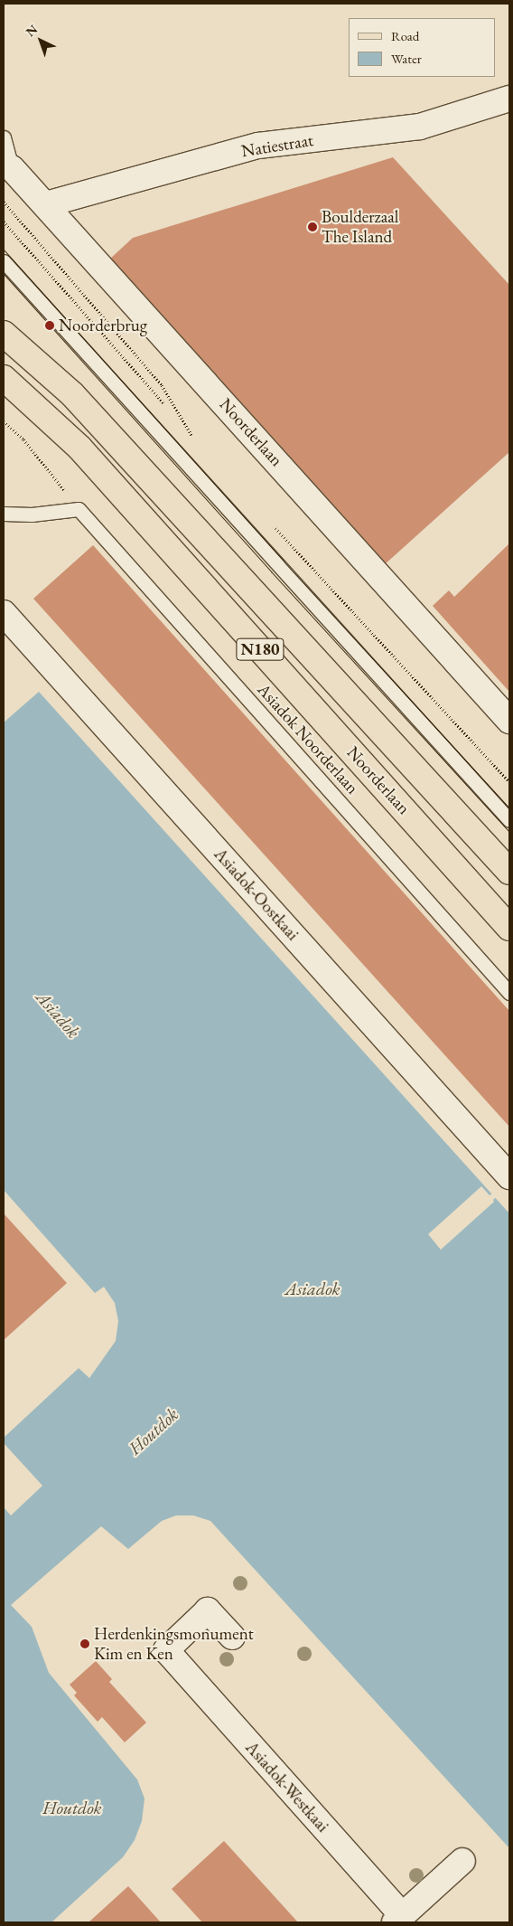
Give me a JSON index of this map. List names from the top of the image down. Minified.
{"streets":{"main road":["Noorderlaan","N180"],"street":["Natiestraat","Asiadok-Oostkaai","Asiadok-Westkaai"],"lane":["Asiadok Noorderlaan"]},"crossings":[["Natiestraat","Noorderlaan"]],"water":["Asiadok","Houtdok"],"places":["Boulderzaal The Island","Noorderbrug","Herdenkingsmonument Kim en Ken"],"legend":["Road","Water"],"north":"top left"}
